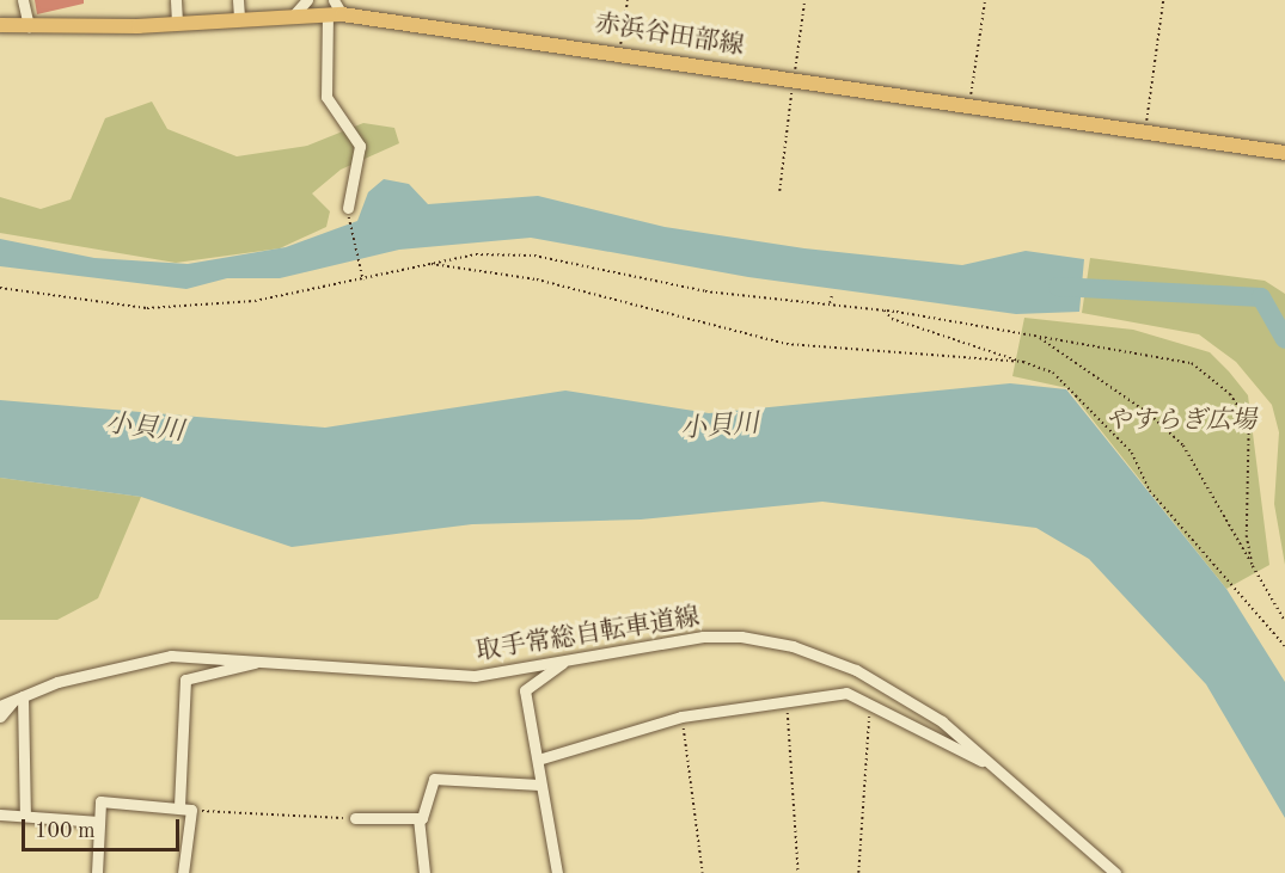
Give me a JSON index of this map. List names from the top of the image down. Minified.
{"streets":{"main road":["赤浜谷田部線"],"street":["取手常総自転車道線"]},"water":["小貝川"],"parks":["やすらぎ広場"],"scale_bar":"100 m"}
